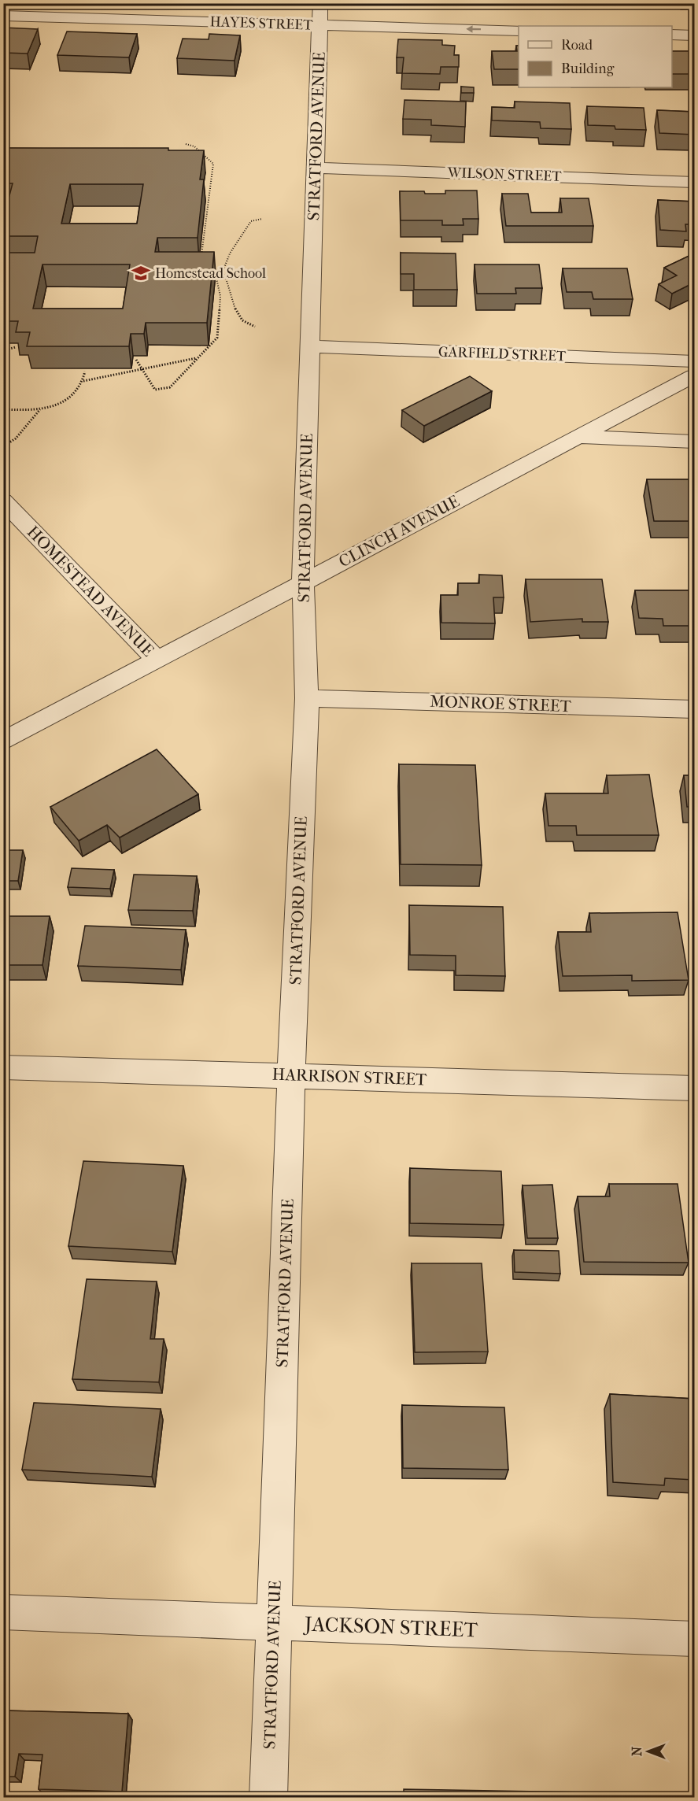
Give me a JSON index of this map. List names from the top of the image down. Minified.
{"streets":{"street":["HAYES STREET","STRATFORD AVENUE","WILSON STREET","GARFIELD STREET","CLINCH AVENUE","HOMESTEAD AVENUE","MONROE STREET","HARRISON STREET","JACKSON STREET"]},"crossings":[["HAYES STREET","STRATFORD AVENUE"],["STRATFORD AVENUE","WILSON STREET"],["STRATFORD AVENUE","GARFIELD STREET"],["STRATFORD AVENUE","CLINCH AVENUE"],["STRATFORD AVENUE","MONROE STREET"],["STRATFORD AVENUE","HARRISON STREET"],["STRATFORD AVENUE","JACKSON STREET"],["CLINCH AVENUE","HOMESTEAD AVENUE"]],"one_way":["HAYES STREET"],"places":{"school or university":["Homestead School"]},"legend":["Road","Building"],"north":"left"}
